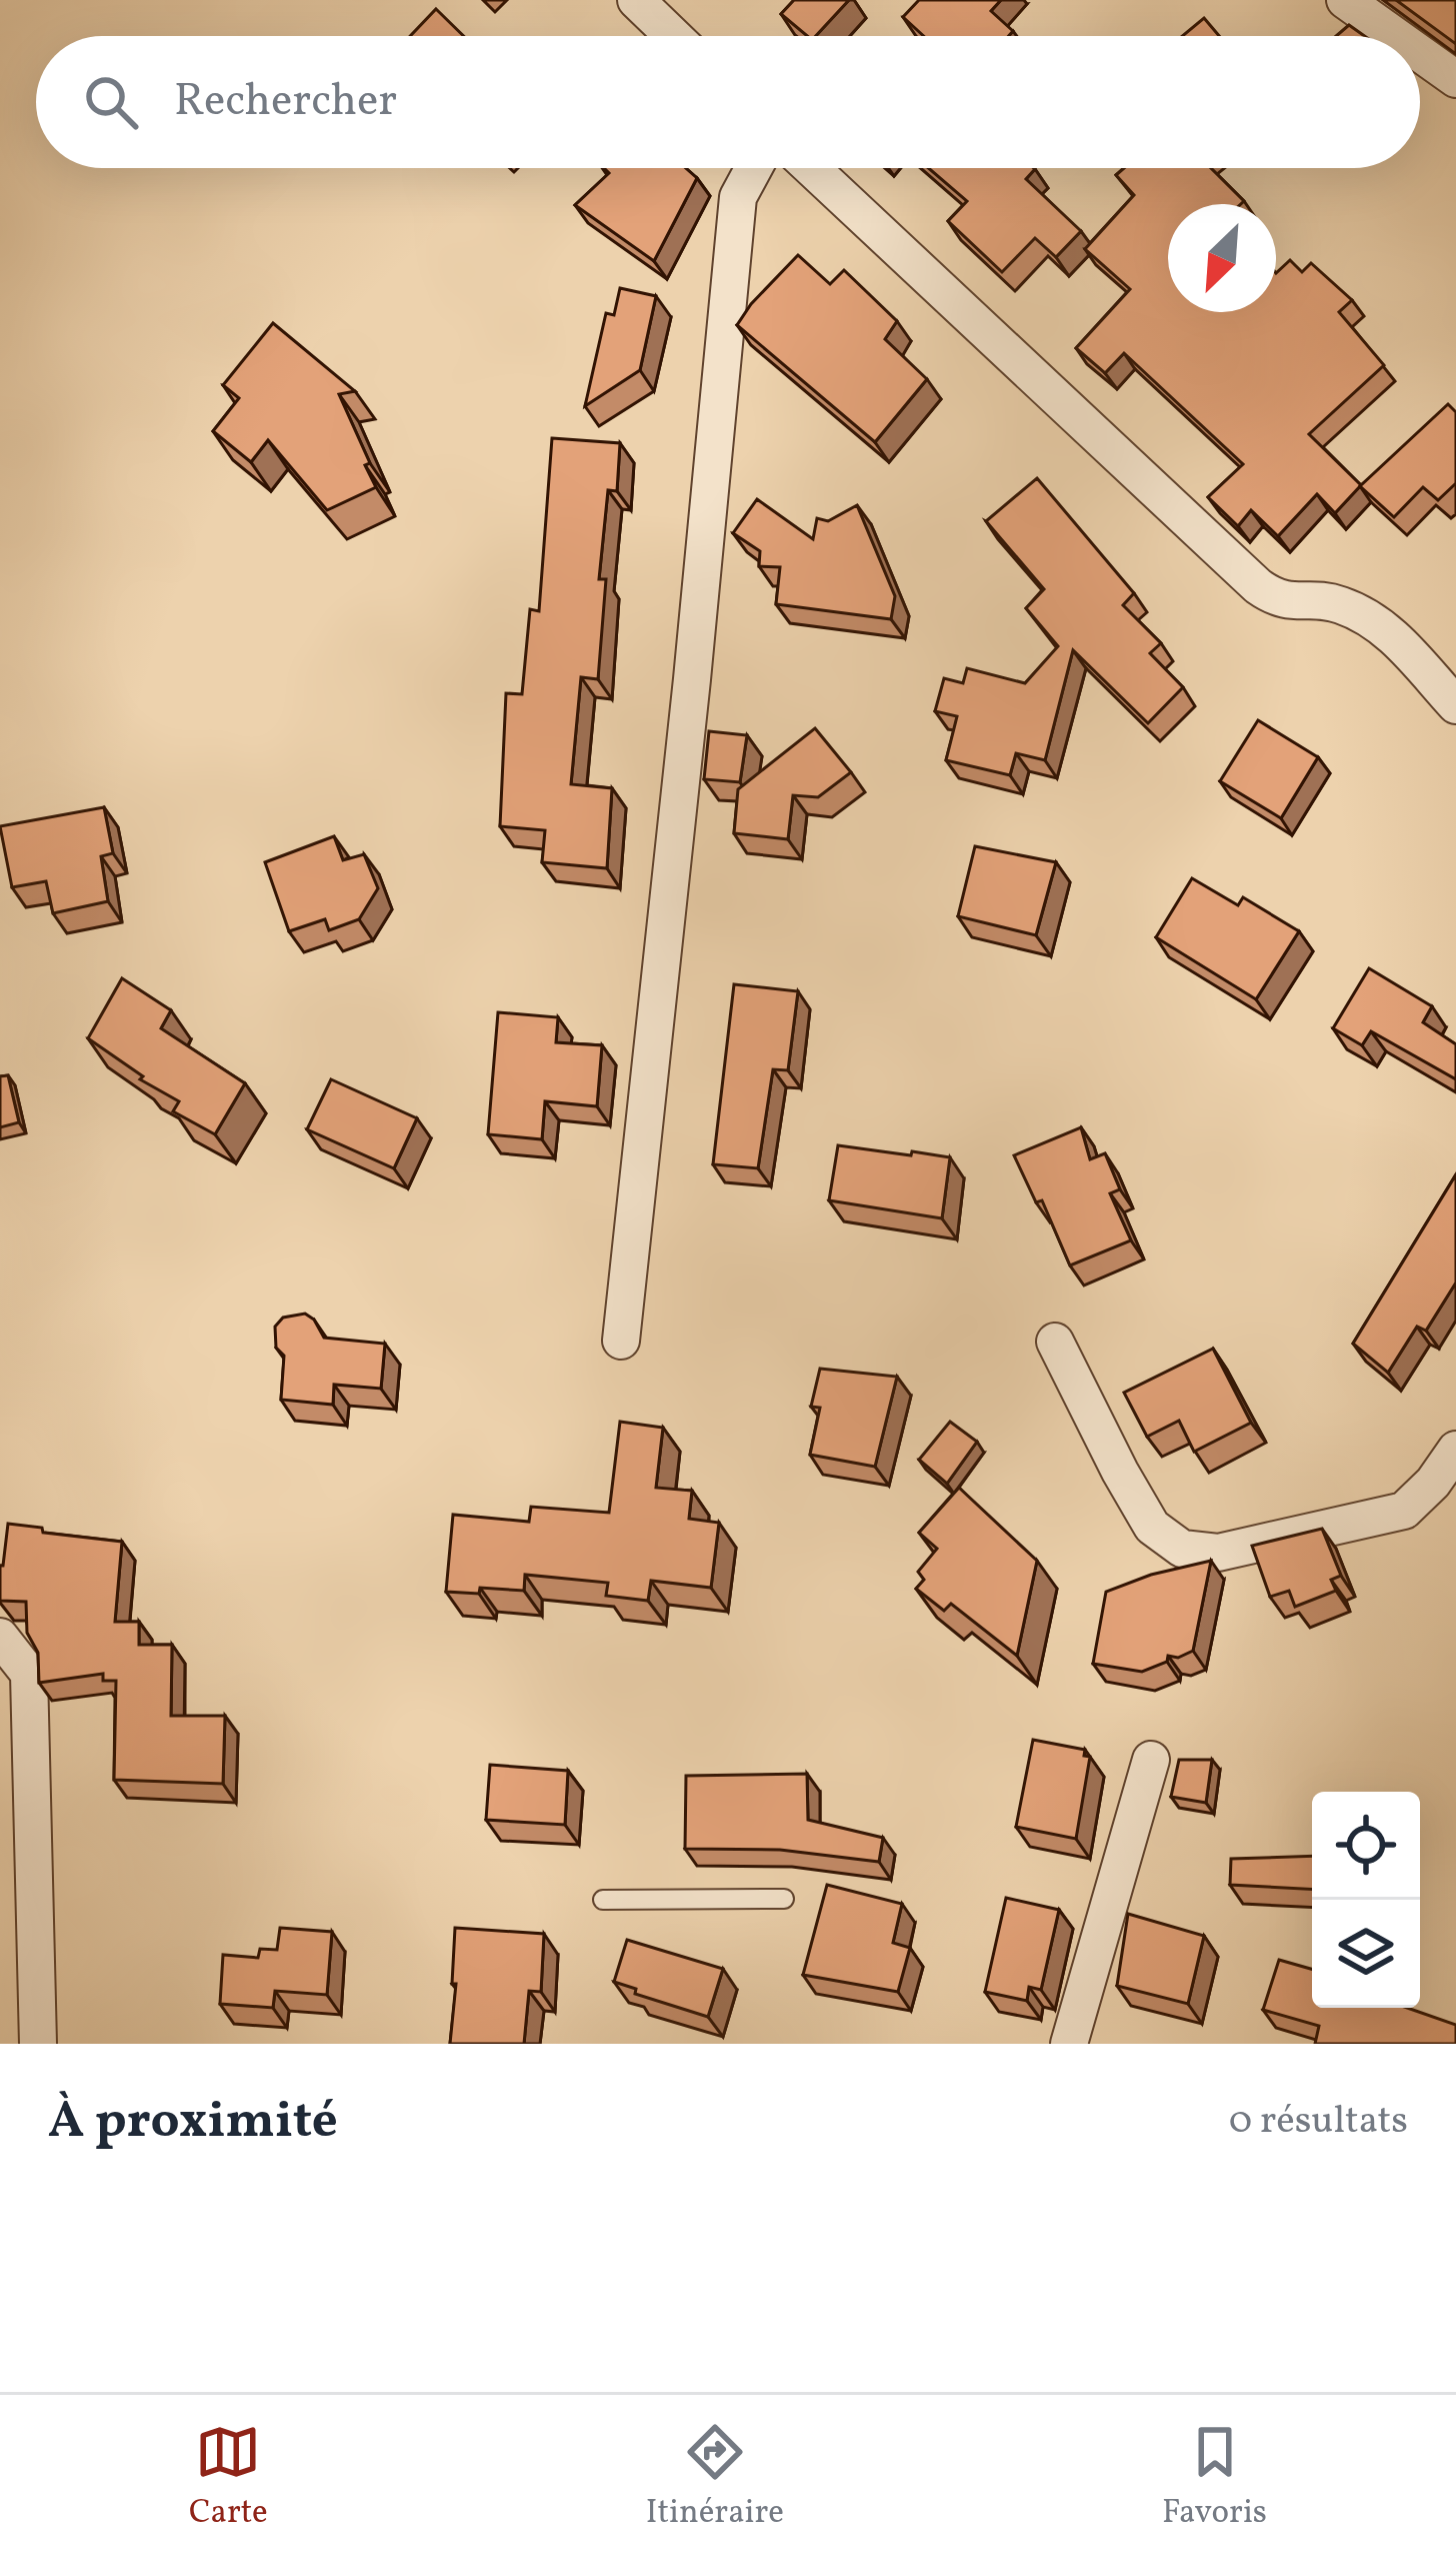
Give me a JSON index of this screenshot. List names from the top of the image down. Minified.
{"north":"bottom left","page":{"search":"Rechercher","heading":["À proximité","0 résultats"],"nav":["Carte","Itinéraire","Favoris"]}}
